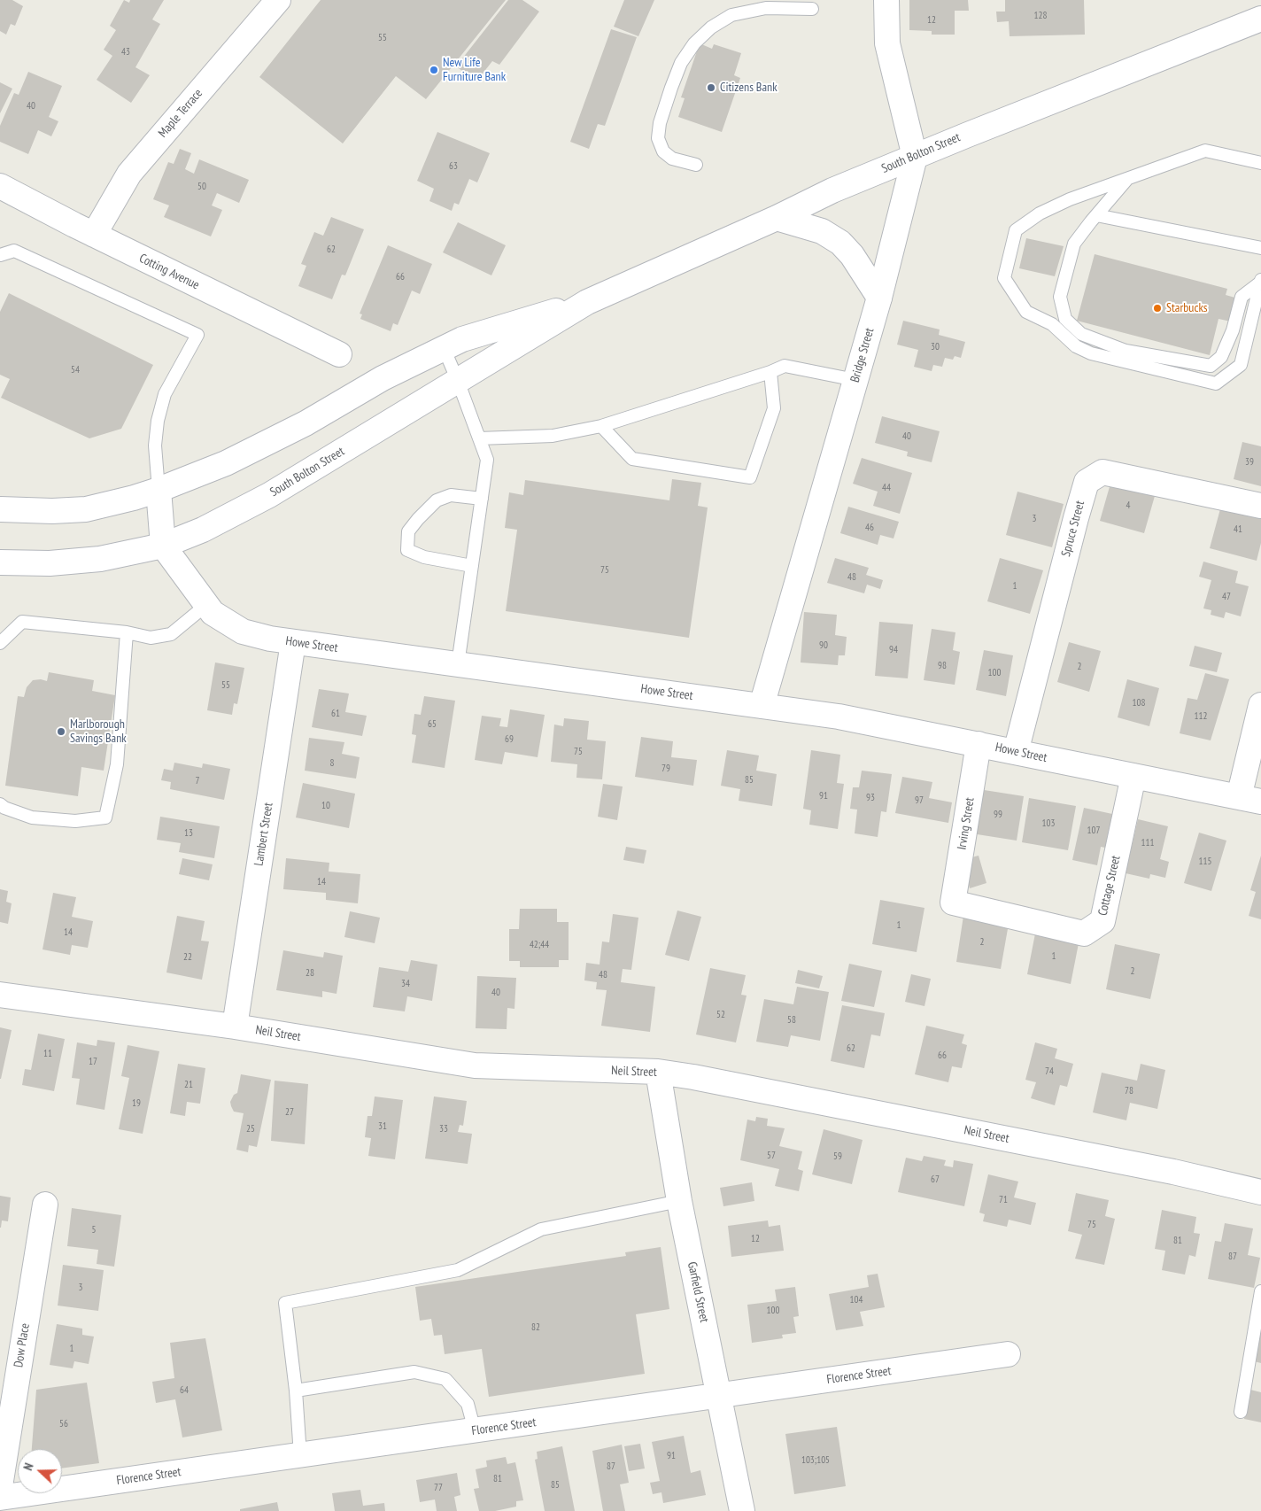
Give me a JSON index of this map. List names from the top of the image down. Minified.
{"streets":{"street":["Maple Terrace","South Bolton Street","Cotting Avenue","Bridge Street","Spruce Street","Howe Street","Irving Street","Lambert Street","Cottage Street","Neil Street","Garfield Street","Dow Place","Florence Street"]},"crossings":[["Maple Terrace","Cotting Avenue"],["South Bolton Street","Bridge Street"],["South Bolton Street","Howe Street"],["Bridge Street","Howe Street"],["Spruce Street","Howe Street"],["Howe Street","Irving Street"],["Howe Street","Lambert Street"],["Howe Street","Cottage Street"],["Irving Street","Cottage Street"],["Lambert Street","Neil Street"],["Neil Street","Garfield Street"],["Garfield Street","Florence Street"]],"places":["New Life Furniture Bank","Citizens Bank","Starbucks","Marlborough Savings Bank"],"house_numbers":["128","12","55","43","40","63","50","62","66","30","54","40","39","44","4","3","46","41","75","48","1","47","90","94","98","2","100","55","108","61","112","65","69","75","8","79","85","7","91","93","97","10","99","103","107","13","111","115","14","1","14","2","42;44","1","22","2","28","48","34","40","52","58","62","11","66","17","74","21","78","19","27","31","25","33","57","59","67","71","75","5","12","81","87","3","104","100","82","1","64","56","91","103;105","87","81","85","77"],"north":"left"}
